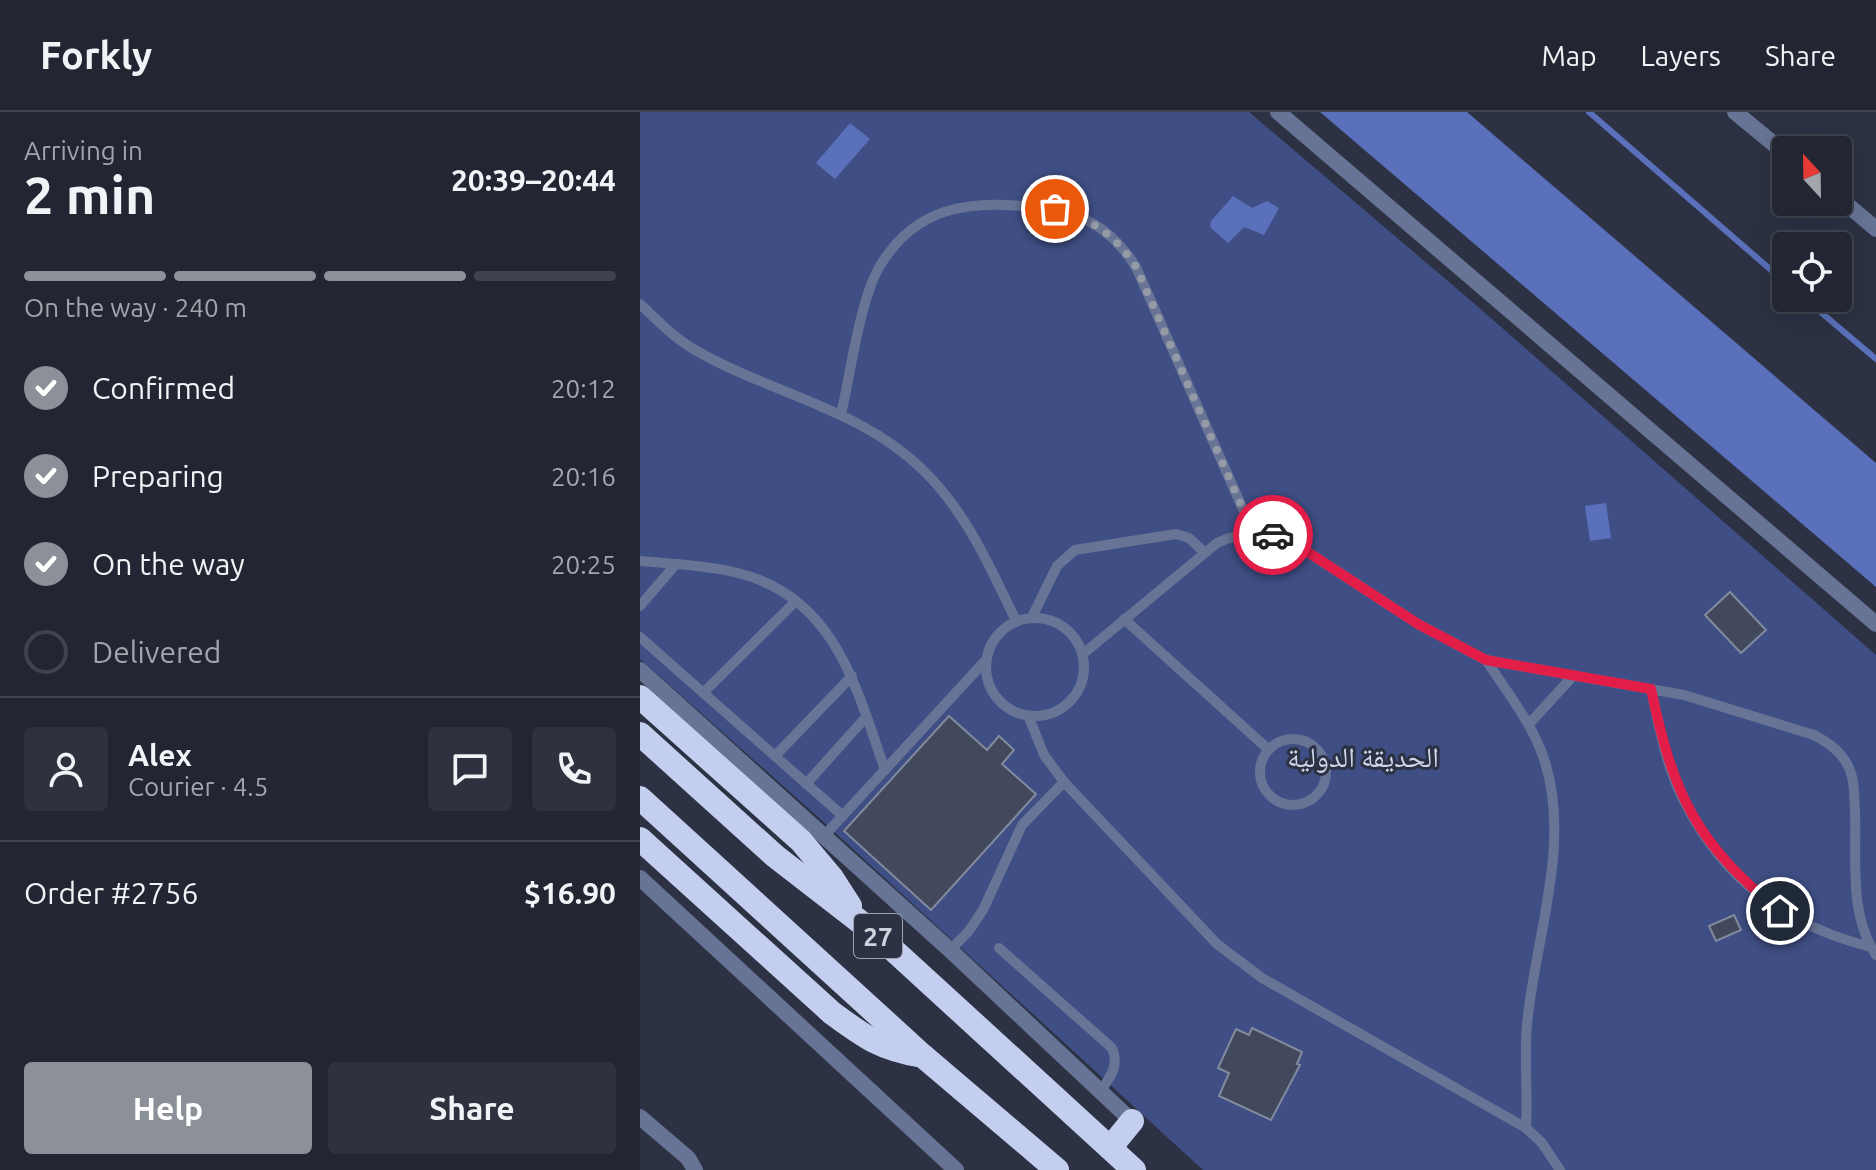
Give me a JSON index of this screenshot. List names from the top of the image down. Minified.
{"streets":{"highway":["27"]},"parks":["الحديقة الدولية"],"north":"top","page":{"header":"Forkly","nav":["Map","Layers","Share"],"heading":["2 min","Arriving in","20:39–20:44"],"panel":["Alex","Courier · 4.5","Order #2756","$16.90"],"bar":"On the way · 240 m","list":[["Confirmed","20:12"],["Preparing","20:16"],["On the way","20:25"],"Delivered"],"buttons":["Help","Share"]}}
